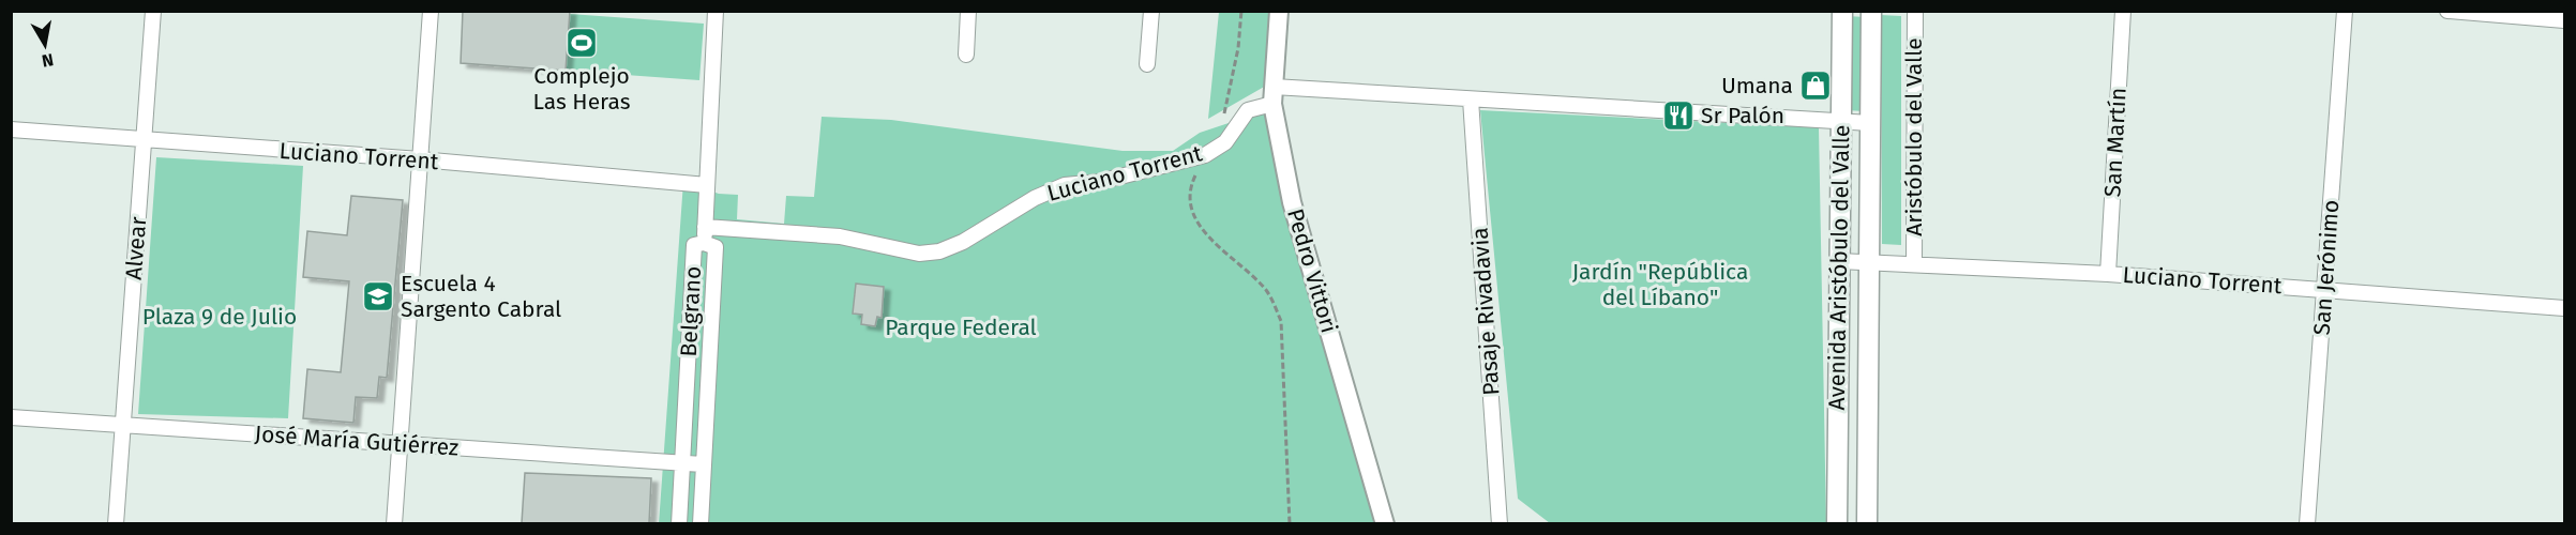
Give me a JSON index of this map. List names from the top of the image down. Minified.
{"streets":{"main road":["Avenida Aristóbulo del Valle"],"street":["Aristóbulo del Valle","San Martín","Luciano Torrent","Alvear","San Jerónimo","Pedro Vittori","Belgrano","Pasaje Rivadavia","José María Gutiérrez"]},"crossings":[["Aristóbulo del Valle","Luciano Torrent"],["San Martín","Luciano Torrent"],["Luciano Torrent","Alvear"],["Luciano Torrent","Avenida Aristóbulo del Valle"],["Luciano Torrent","San Jerónimo"],["Luciano Torrent","Pedro Vittori"],["Luciano Torrent","Pasaje Rivadavia"],["Alvear","José María Gutiérrez"],["Belgrano","José María Gutiérrez"]],"parks":["Jardín \"República del Líbano\"","Plaza 9 de Julio","Parque Federal"],"places":{"sports":["Complejo Las Heras"],"shop":["Umana"],"restaurant":["Sr Palón"],"school or university":["Escuela 4 Sargento Cabral"]},"north":"bottom"}
